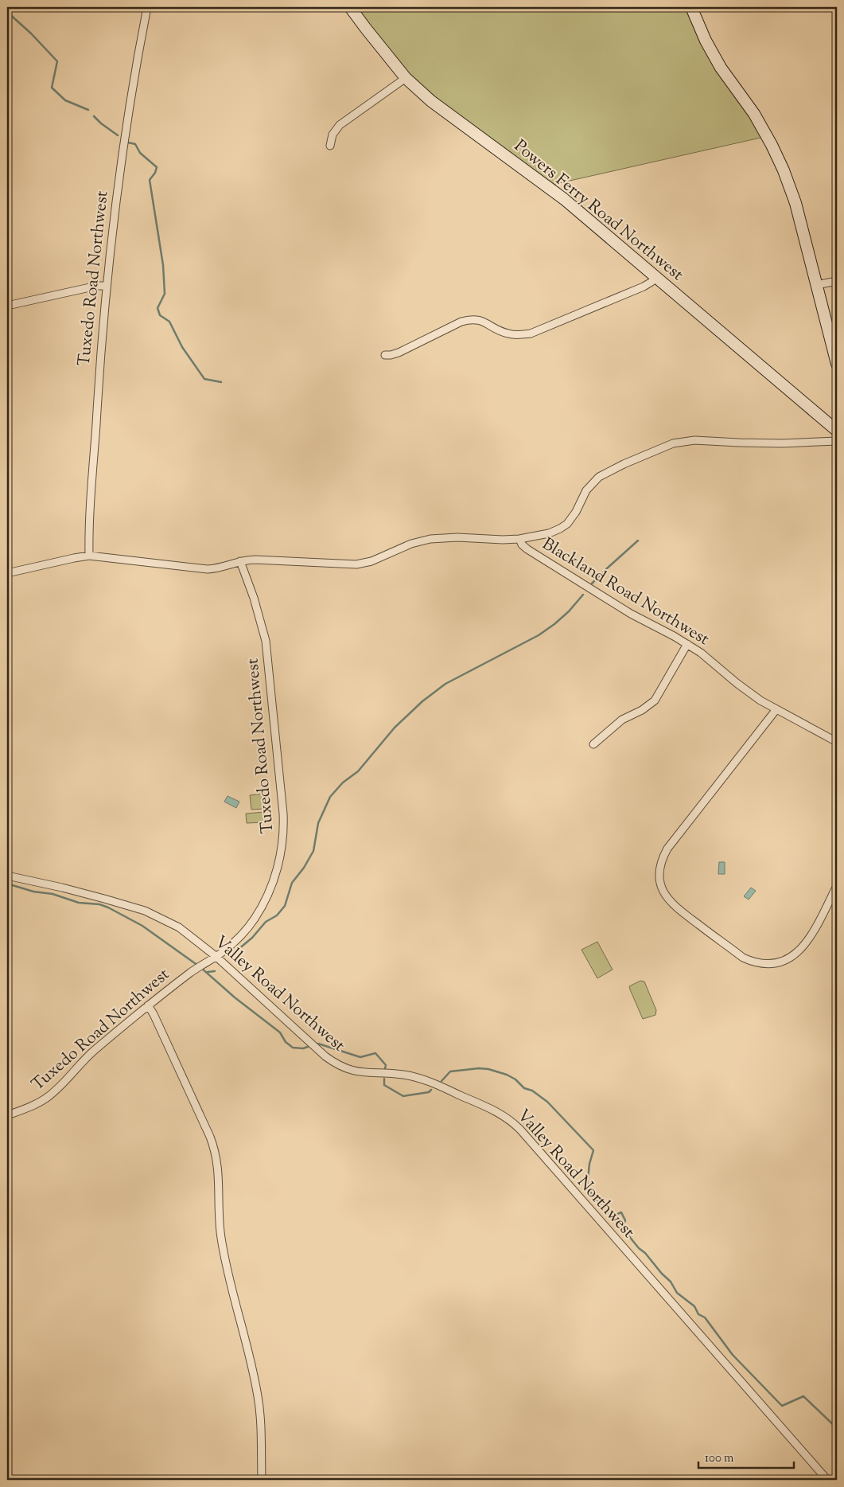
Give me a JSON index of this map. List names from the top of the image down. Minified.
{"streets":{"street":["Powers Ferry Road Northwest","Tuxedo Road Northwest","Blackland Road Northwest","Valley Road Northwest"]},"crossings":[["Tuxedo Road Northwest","Blackland Road Northwest"],["Tuxedo Road Northwest","Valley Road Northwest"]],"scale_bar":"100 m"}
